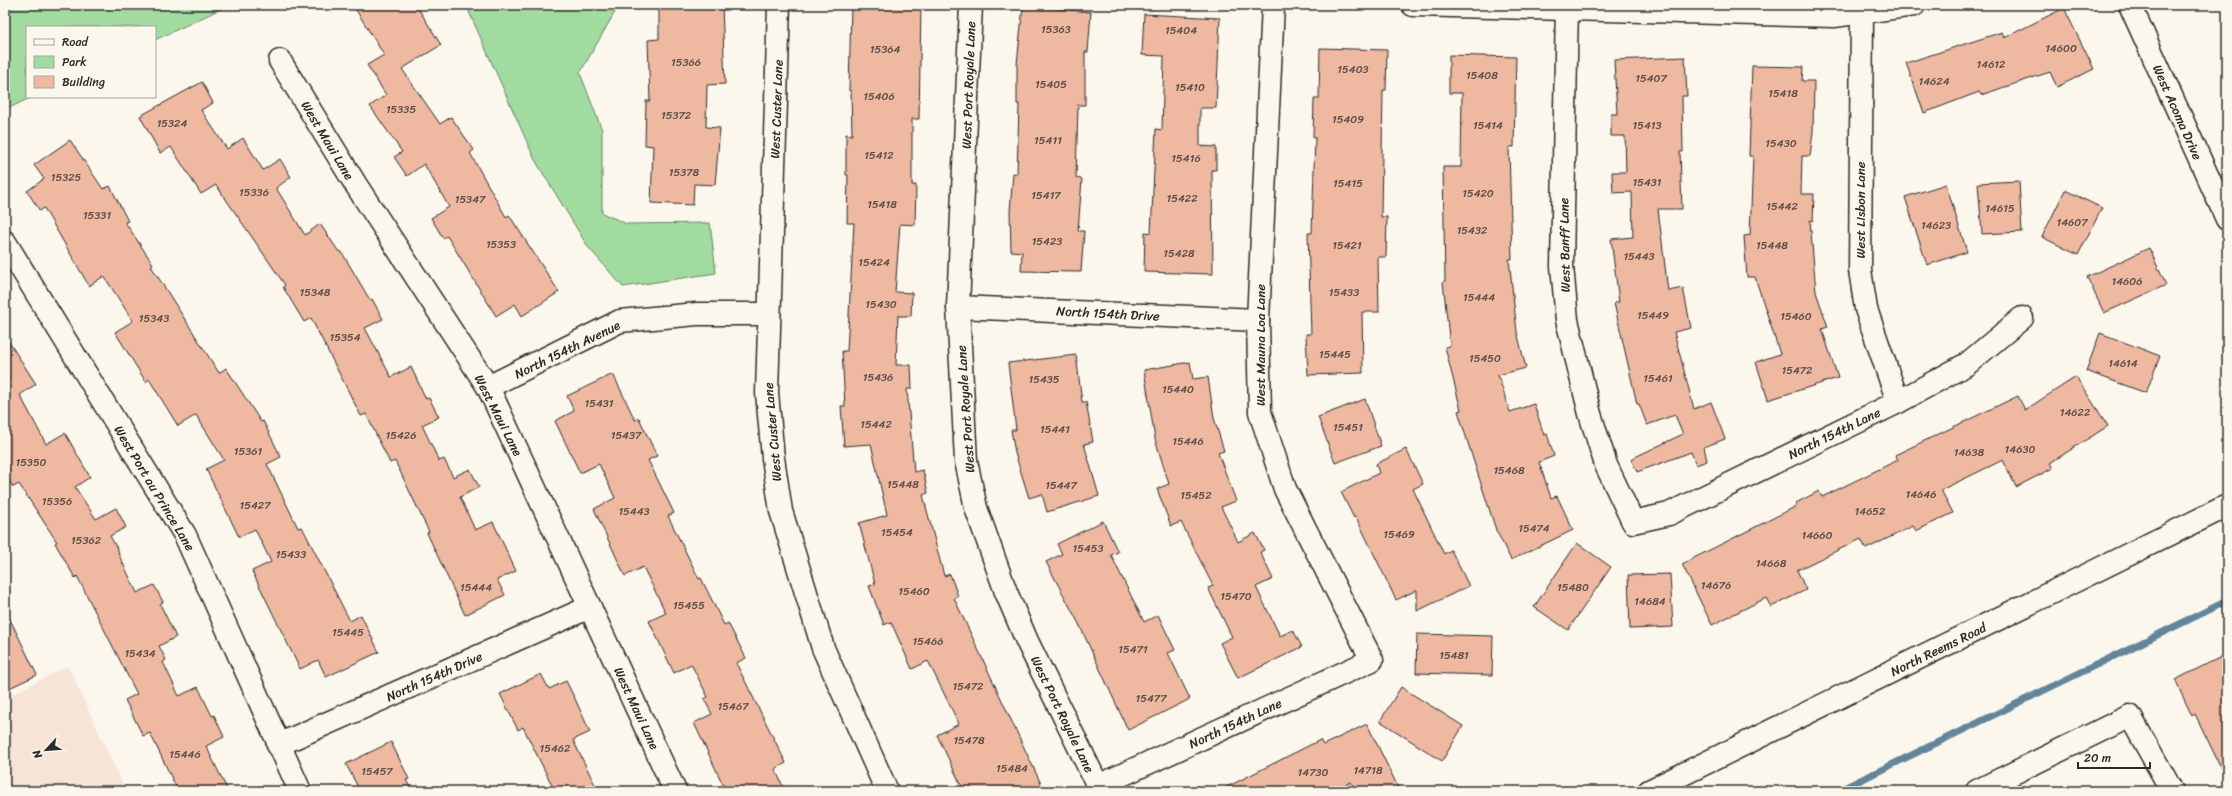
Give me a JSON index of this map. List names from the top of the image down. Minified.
{"streets":{"street":["West Port Royale Lane","West Custer Lane","West Acoma Drive","West Maui Lane","West Lisbon Lane","West Banff Lane","North 154th Drive","West Mauna Loa Lane","North 154th Avenue","North 154th Lane","West Port au Prince Lane","North Reems Road"]},"crossings":[["West Port Royale Lane","North 154th Drive"],["West Port Royale Lane","North 154th Lane"],["West Custer Lane","North 154th Avenue"],["West Maui Lane","North 154th Drive"],["West Maui Lane","North 154th Avenue"],["West Lisbon Lane","North 154th Lane"],["West Banff Lane","North 154th Lane"],["North 154th Drive","West Mauna Loa Lane"],["North 154th Drive","West Port au Prince Lane"],["West Mauna Loa Lane","North 154th Lane"]],"house_numbers":["15363","15404","14600","15364","15366","14612","15403","15408","15407","14624","15405","15410","15418","15406","15335","15372","15409","15324","15414","15413","15411","15430","15412","15416","15378","15325","15431","15415","15336","15420","15417","15422","15347","15418","15442","14615","15331","14607","14623","15432","15423","15353","15421","15448","15428","15443","15424","14606","15348","15433","15444","15430","15449","15460","15343","15354","15445","15450","14614","15472","15436","15461","15435","15440","15431","14622","15442","15451","15441","15426","15437","15446","14630","15361","14638","15350","15468","15448","15447","14646","15452","15356","15427","15443","14652","15474","15454","15469","14660","15362","15453","15433","14668","14676","15444","15480","15460","15470","14684","15455","15445","15466","15471","15434","15481","15472","15477","15467","15478","15462","15446","15484","14718","15457","14730"],"legend":["Road","Park","Building"],"scale_bar":"20 m","north":"bottom left"}
